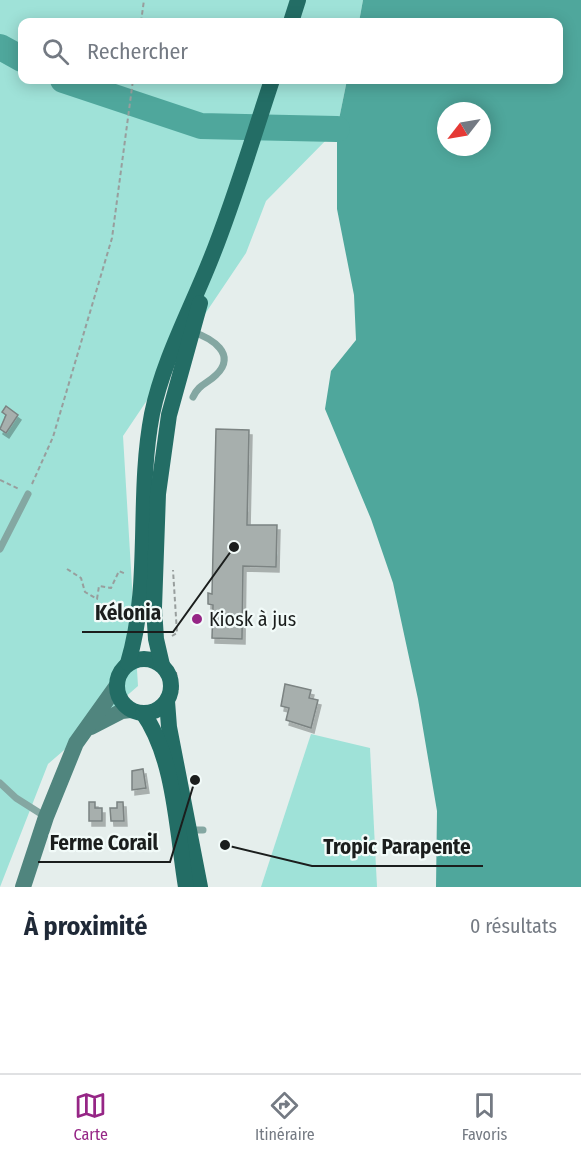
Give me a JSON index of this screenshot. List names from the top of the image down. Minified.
{"places":["Kélonia","Kiosk à jus","Ferme Corail","Tropic Parapente"],"north":"bottom left","page":{"search":"Rechercher","heading":["À proximité","0 résultats"],"nav":["Carte","Itinéraire","Favoris"]}}
